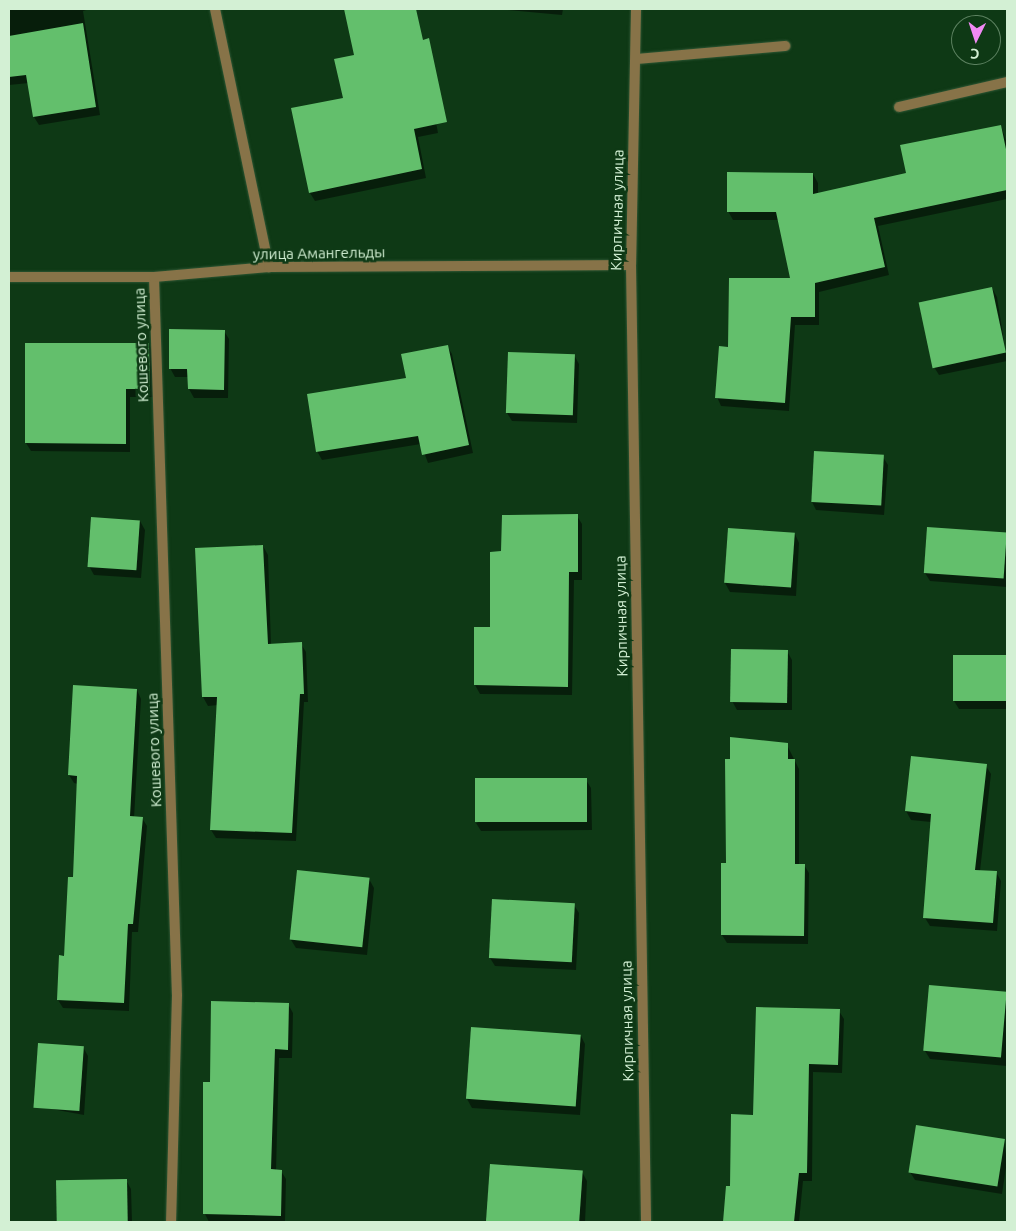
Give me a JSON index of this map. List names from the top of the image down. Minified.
{"streets":{"street":["Кирпичная улица","улица Амангельды","Кошевого улица"]},"crossings":[["Кирпичная улица","улица Амангельды"],["улица Амангельды","Кошевого улица"]],"north":"bottom"}
